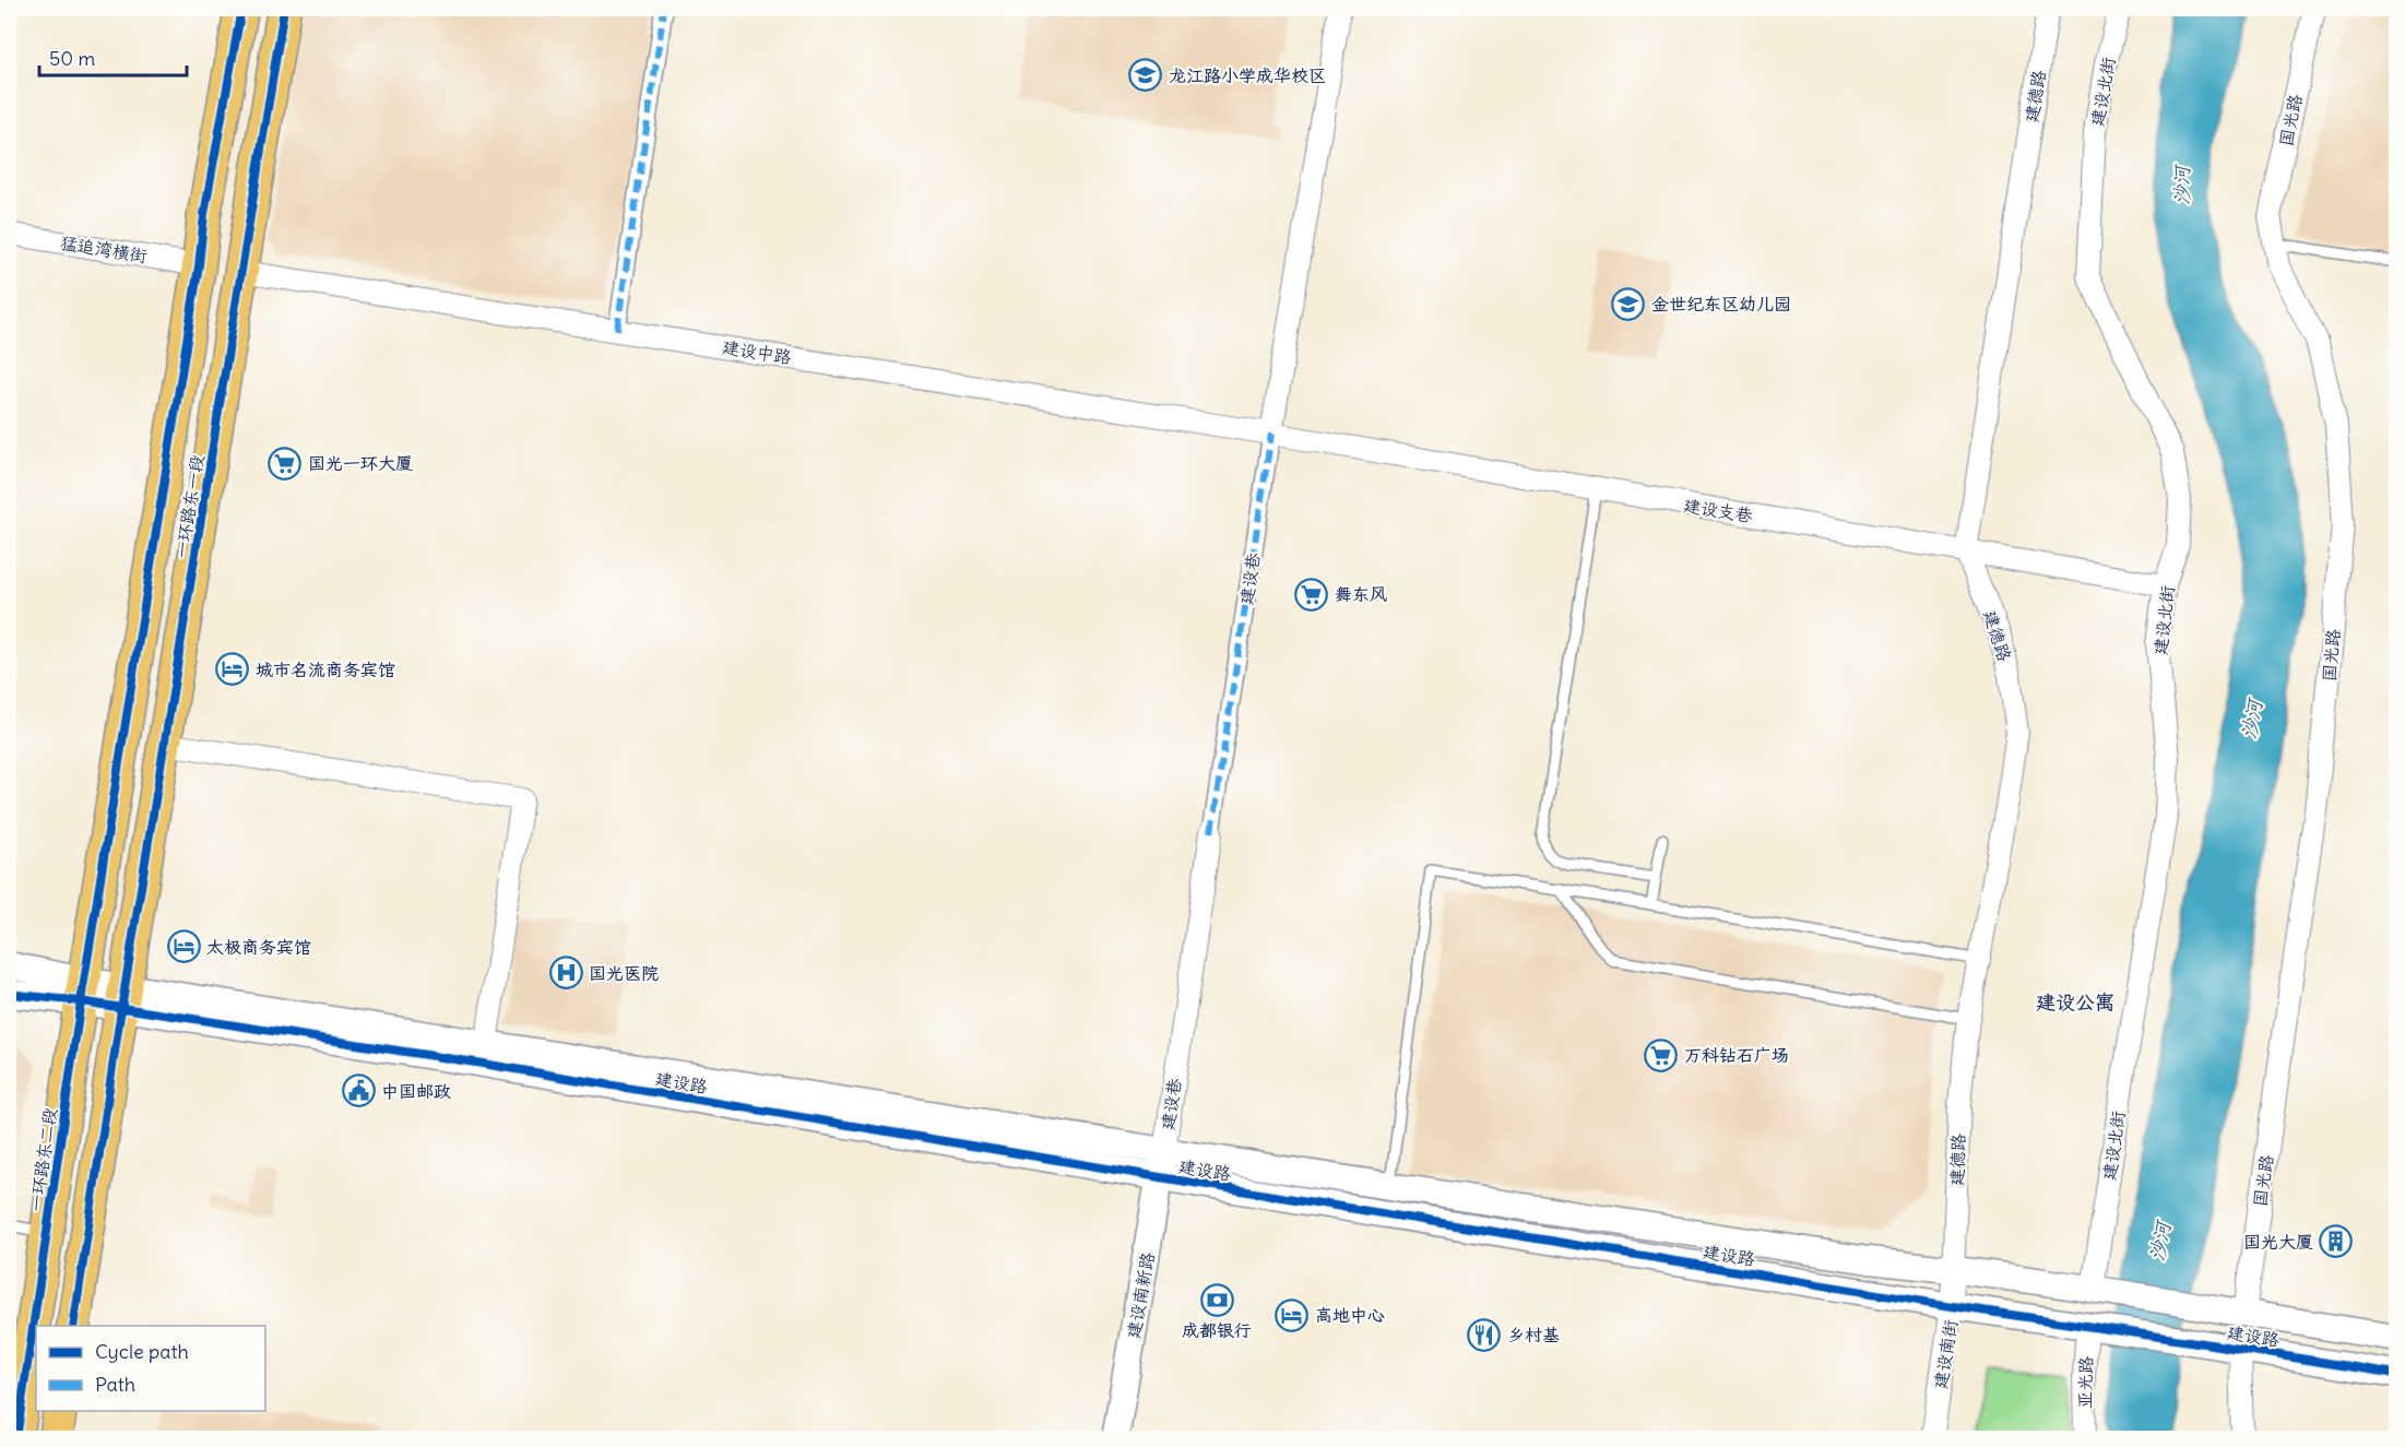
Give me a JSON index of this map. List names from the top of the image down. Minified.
{"streets":{"main road":["一环路东一段","一环路东二段"],"street":["建设北街","建德路","国光路","猛追湾横街","建设中路","建设支巷","建设巷","建设路","建设南新路","建设南街","亚光路"]},"crossings":[["建设北街","建设支巷"],["建设北街","建设路"],["建德路","建设支巷"],["建德路","建设路"],["建德路","建设南街"],["国光路","建设路"],["猛追湾横街","一环路东一段"],["建设中路","一环路东一段"],["建设中路","建设支巷"],["建设中路","建设巷"],["一环路东一段","建设路"],["一环路东一段","一环路东二段"],["建设支巷","建设巷"],["建设巷","建设路"],["建设巷","建设南新路"],["建设路","一环路东二段"],["建设路","建设南新路"],["建设路","建设南街"],["建设路","亚光路"]],"districts":["建设公寓"],"water":["沙河"],"places":{"school or university":["龙江路小学成华校区","金世纪东区幼儿园"],"supermarket":["国光一环大厦","舞东风","万科钻石广场"],"hotel":["城市名流商务宾馆","太极商务宾馆","高地中心"],"hospital":["国光医院"],"public building":["中国邮政"],"building":["国光大厦"],"bank":["成都银行"],"restaurant":["乡村基"]},"legend":["Cycle path","Path"],"scale_bar":"50 m"}
